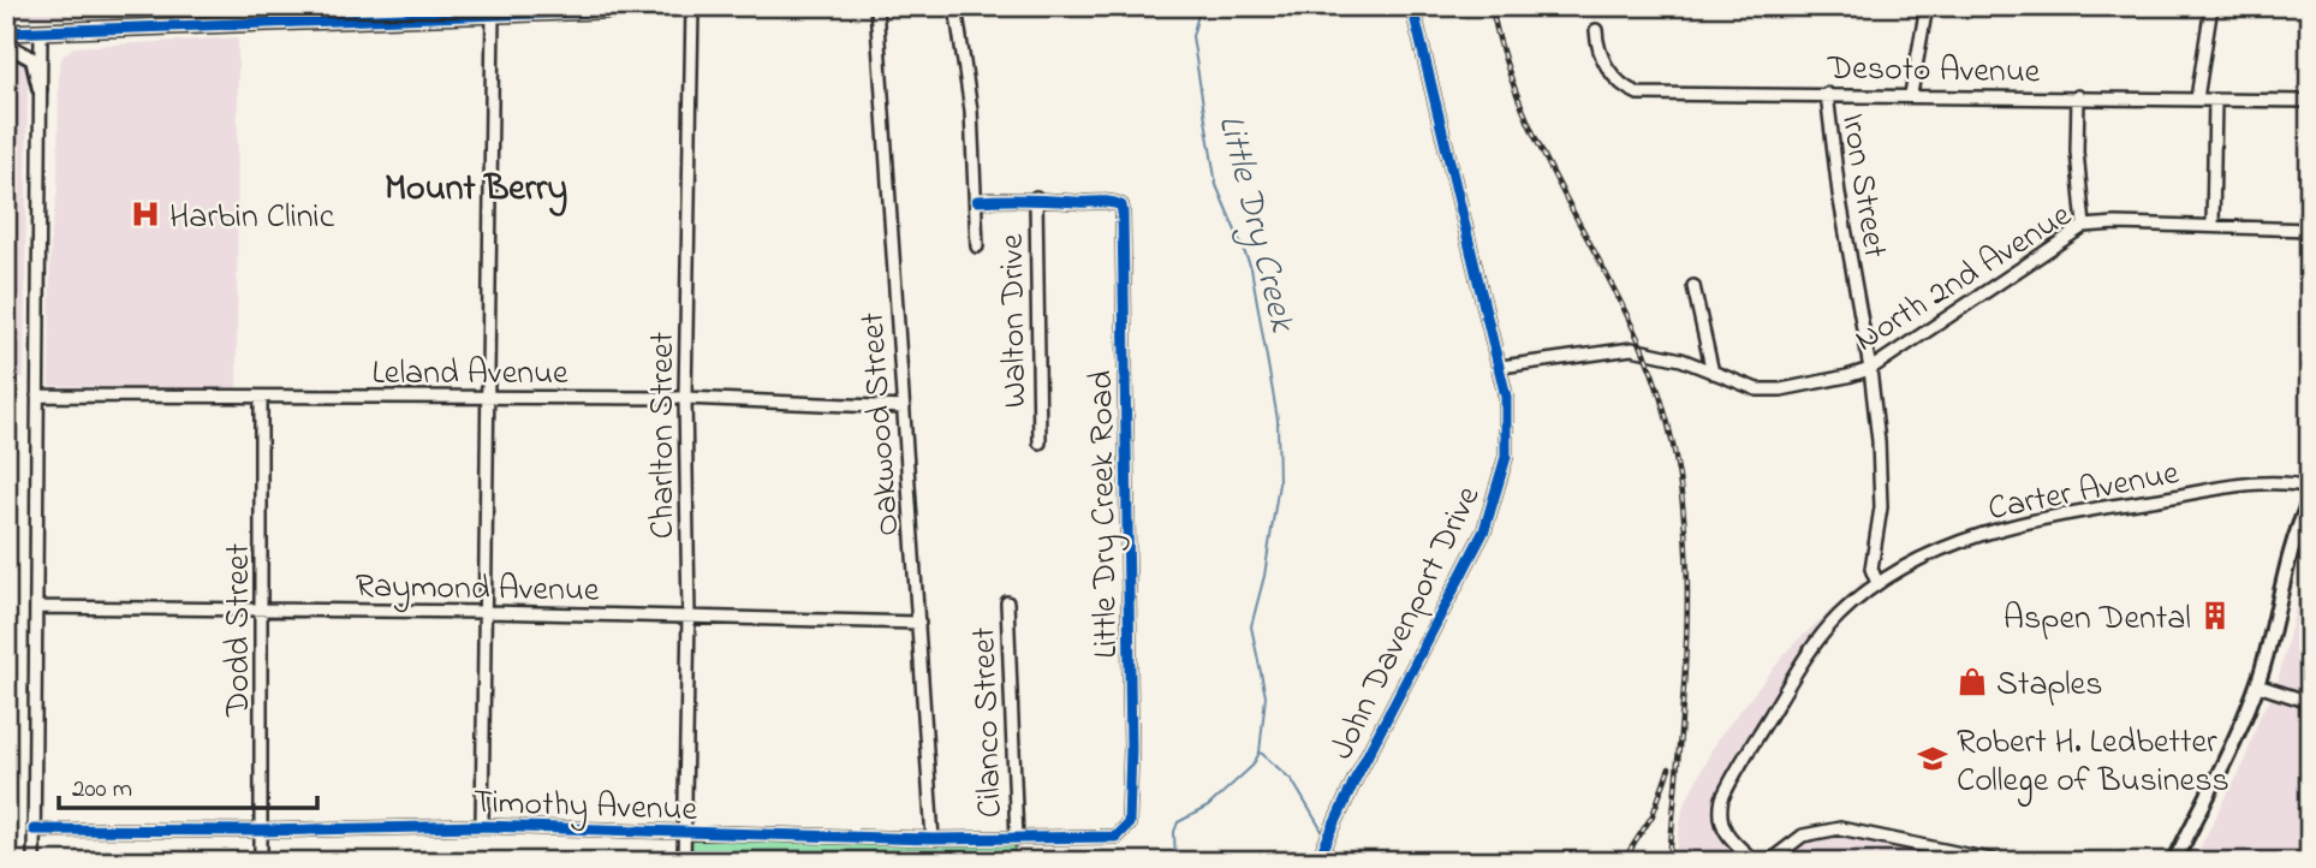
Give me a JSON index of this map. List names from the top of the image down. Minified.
{"streets":{"street":["Desoto Avenue","Iron Street","North 2nd Avenue","Walton Drive","Leland Avenue","Oakwood Street","Charlton Street","Carter Avenue","Little Dry Creek Road","Raymond Avenue","John Davenport Drive","Dodd Street","Cilanco Street","Timothy Avenue"]},"crossings":[["Desoto Avenue","Iron Street"],["Iron Street","North 2nd Avenue"],["Iron Street","Carter Avenue"],["North 2nd Avenue","John Davenport Drive"],["Walton Drive","Little Dry Creek Road"],["Leland Avenue","Oakwood Street"],["Leland Avenue","Charlton Street"],["Leland Avenue","Dodd Street"],["Oakwood Street","Raymond Avenue"],["Oakwood Street","Timothy Avenue"],["Charlton Street","Raymond Avenue"],["Charlton Street","Timothy Avenue"],["Little Dry Creek Road","Timothy Avenue"],["Raymond Avenue","Dodd Street"],["Dodd Street","Timothy Avenue"],["Cilanco Street","Timothy Avenue"]],"districts":["Mount Berry"],"water":["Little Dry Creek"],"places":{"hospital":["Harbin Clinic"],"building":["Aspen Dental"],"shop":["Staples"],"school or university":["Robert H. Ledbetter College of Business"]},"scale_bar":"200 m"}
